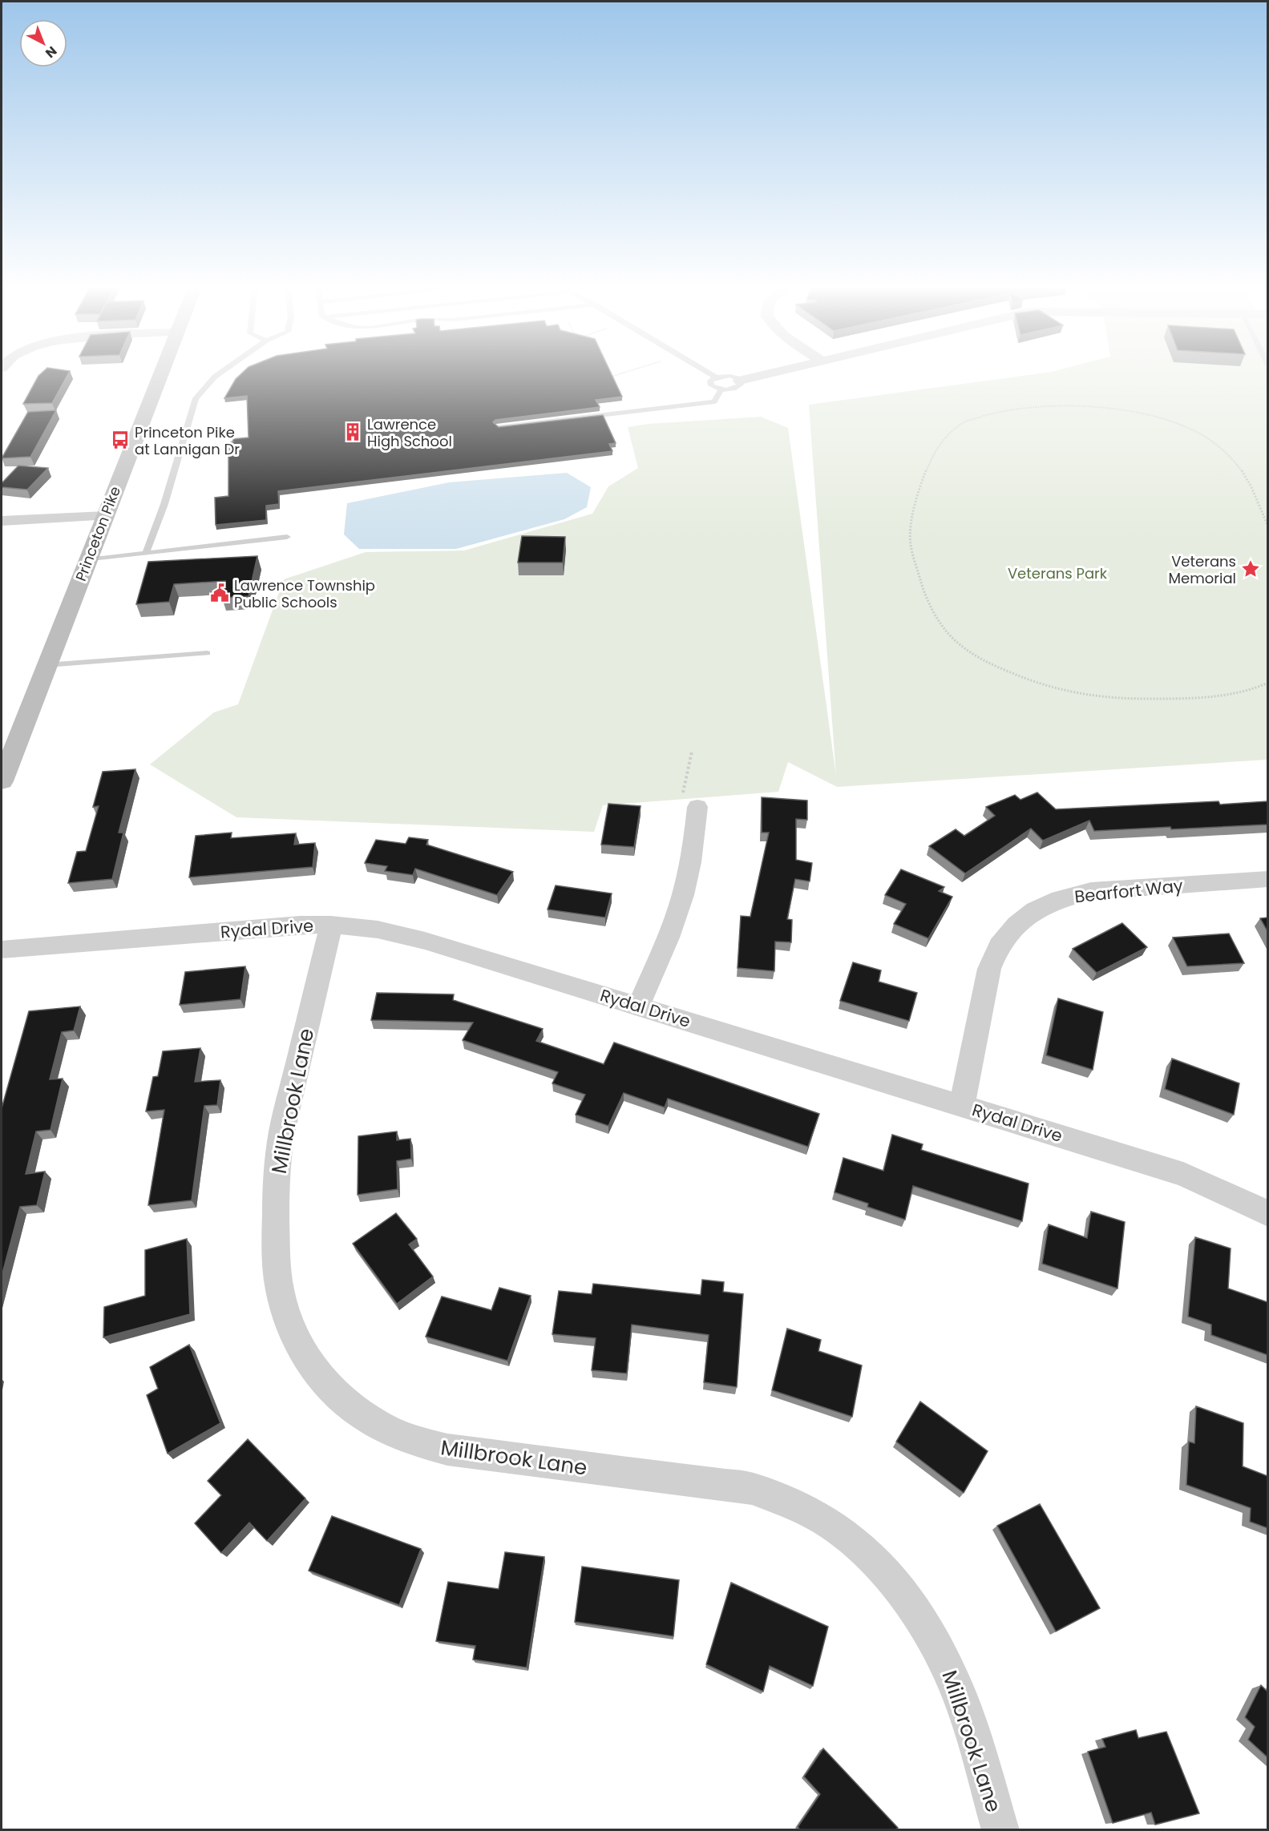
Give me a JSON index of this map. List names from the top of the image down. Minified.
{"streets":{"main road":["Princeton Pike"],"street":["Bearfort Way","Rydal Drive","Millbrook Lane"]},"crossings":[["Bearfort Way","Rydal Drive"],["Rydal Drive","Millbrook Lane"]],"parks":["Veterans Park"],"places":{"building":["Lawrence High School"],"bus stop":["Princeton Pike at Lannigan Dr"],"place":["Veterans Memorial"],"public building":["Lawrence Township Public Schools"]},"north":"bottom right"}
